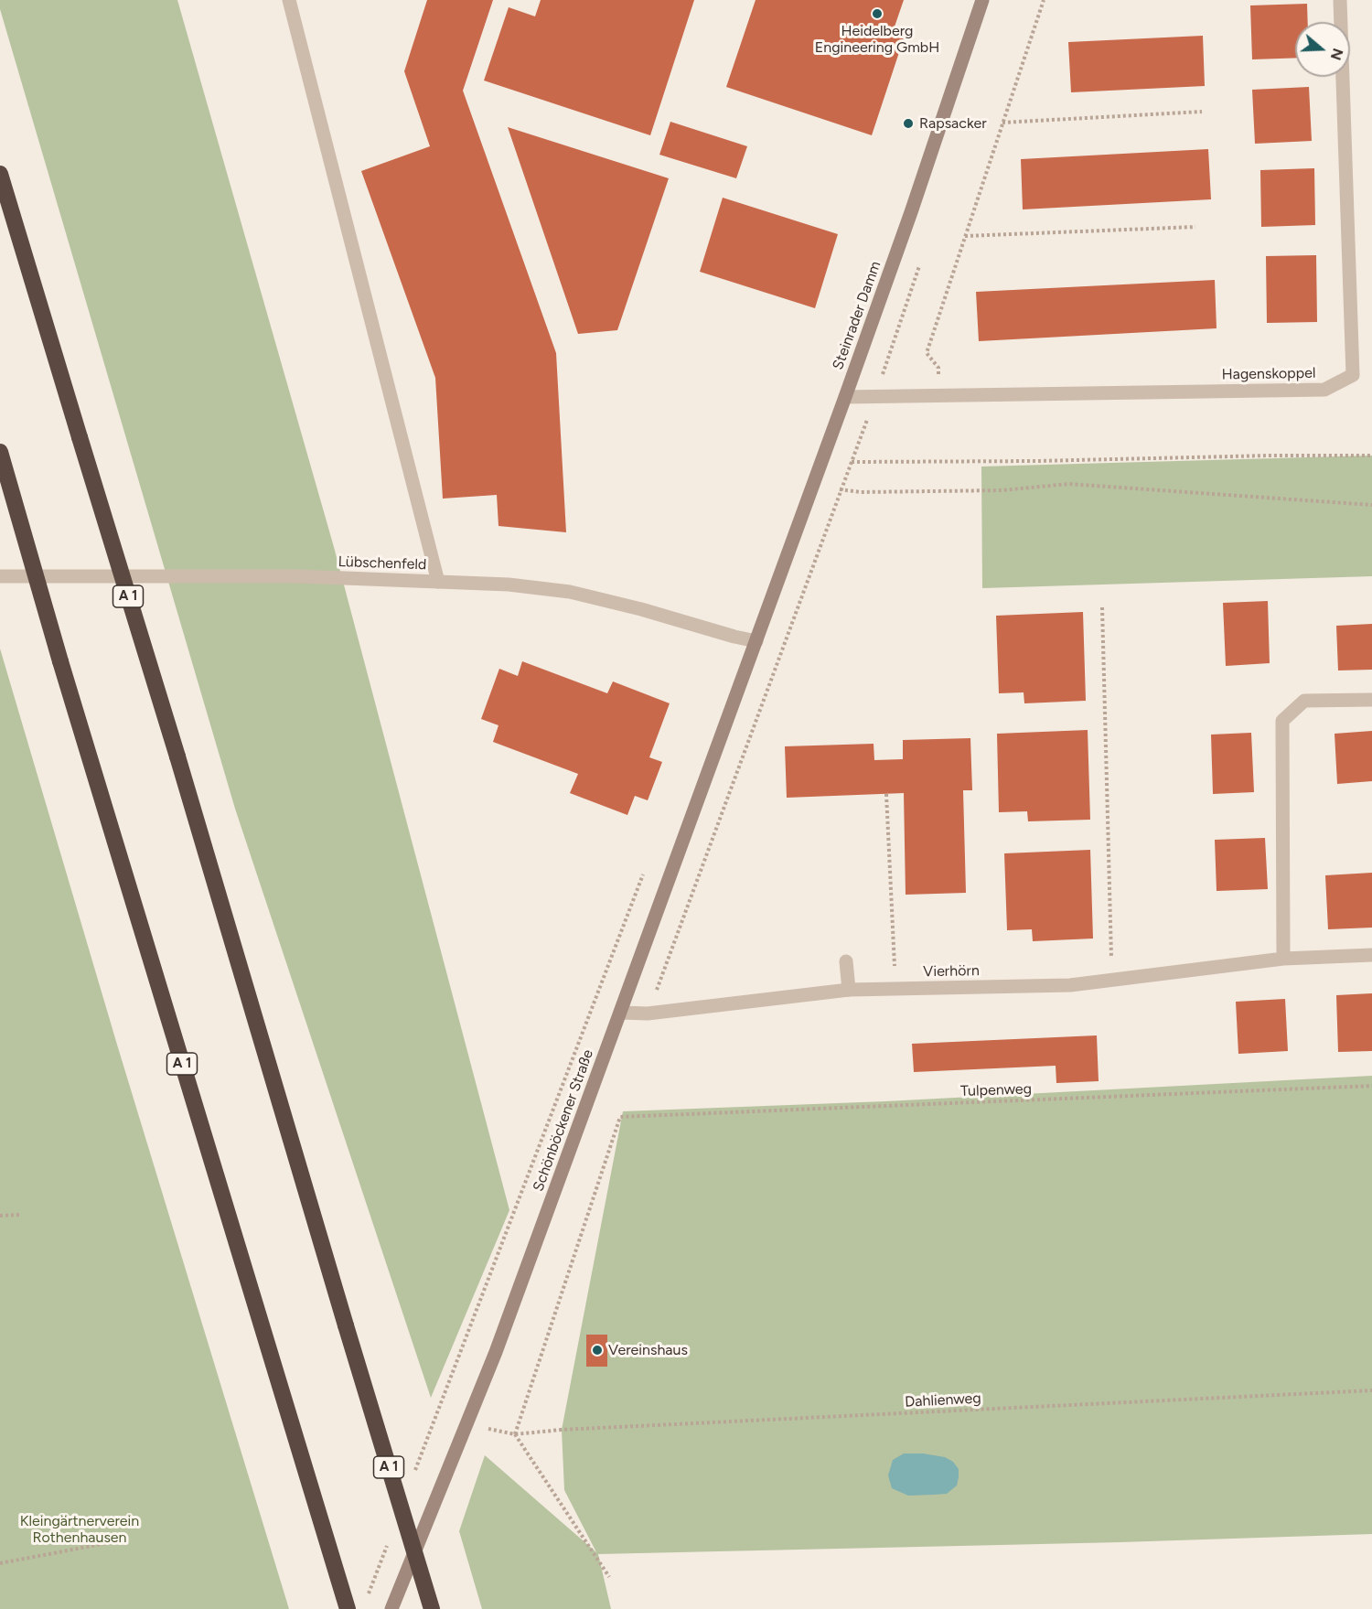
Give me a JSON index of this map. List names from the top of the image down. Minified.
{"streets":{"highway":["A 1"],"main road":["Steinrader Damm","Schönböckener Straße"],"street":["Hagenskoppel","Lübschenfeld","Vierhörn"],"path":["Tulpenweg","Dahlienweg"]},"crossings":[["Steinrader Damm","Hagenskoppel"],["Steinrader Damm","Lübschenfeld"],["Steinrader Damm","Schönböckener Straße"],["Lübschenfeld","Schönböckener Straße"],["Vierhörn","Schönböckener Straße"],["Tulpenweg","Dahlienweg"]],"parks":["Kleingärtnerverein Rothenhausen"],"places":["Heidelberg Engineering GmbH","Rapsacker","Vereinshaus"],"north":"right"}
